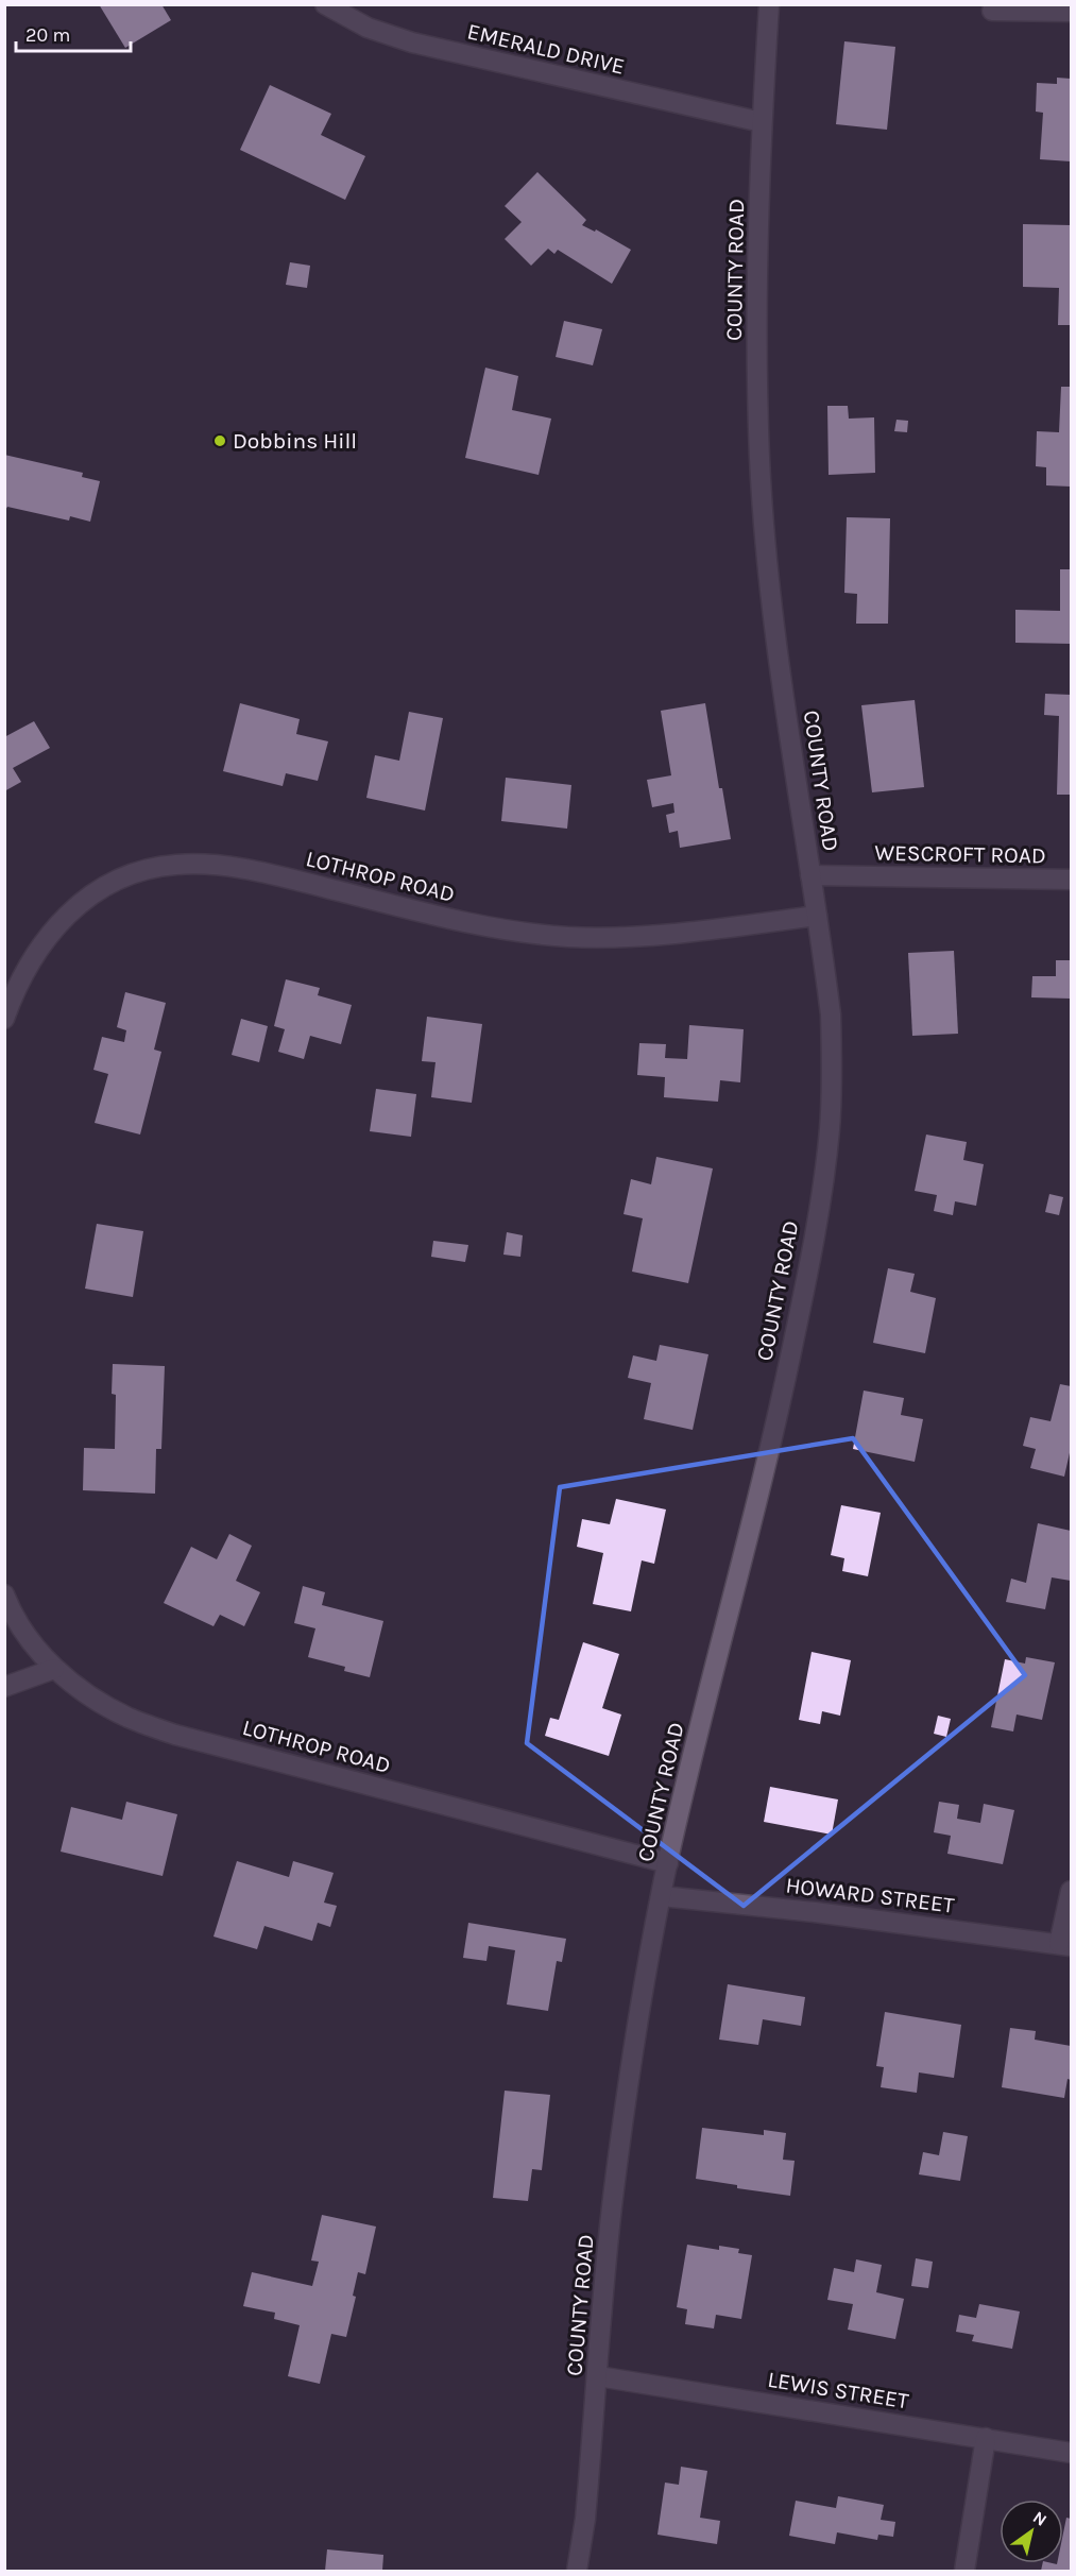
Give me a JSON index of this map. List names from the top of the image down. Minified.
{"streets":{"street":["EMERALD DRIVE","COUNTY ROAD","WESCROFT ROAD","LOTHROP ROAD","HOWARD STREET","LEWIS STREET"]},"crossings":[["EMERALD DRIVE","COUNTY ROAD"],["COUNTY ROAD","WESCROFT ROAD"],["COUNTY ROAD","LOTHROP ROAD"],["COUNTY ROAD","HOWARD STREET"],["COUNTY ROAD","LEWIS STREET"]],"places":["Dobbins Hill"],"scale_bar":"20 m","north":"top right"}
